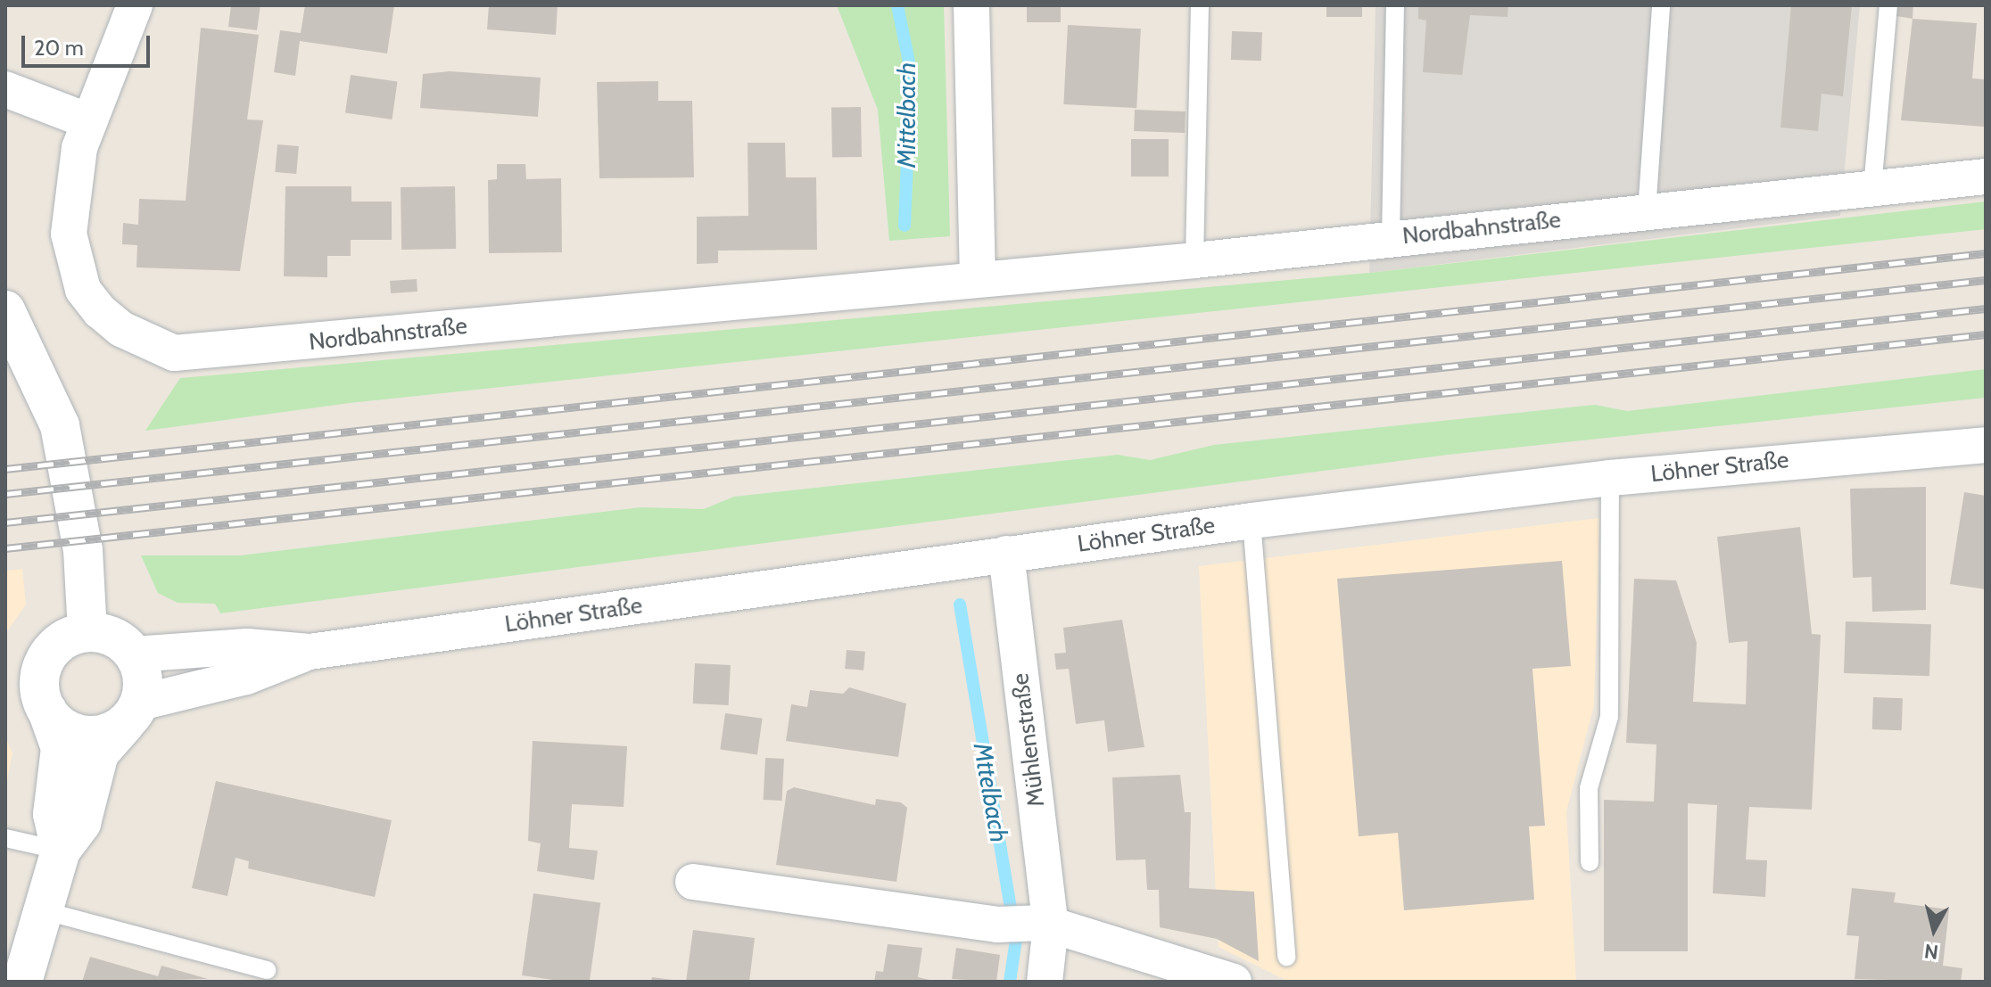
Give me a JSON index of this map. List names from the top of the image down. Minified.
{"streets":{"street":["Nordbahnstraße","Löhner Straße","Mühlenstraße"]},"crossings":[["Löhner Straße","Mühlenstraße"]],"water":["Mittelbach","Mttelbach"],"scale_bar":"20 m","north":"bottom"}
